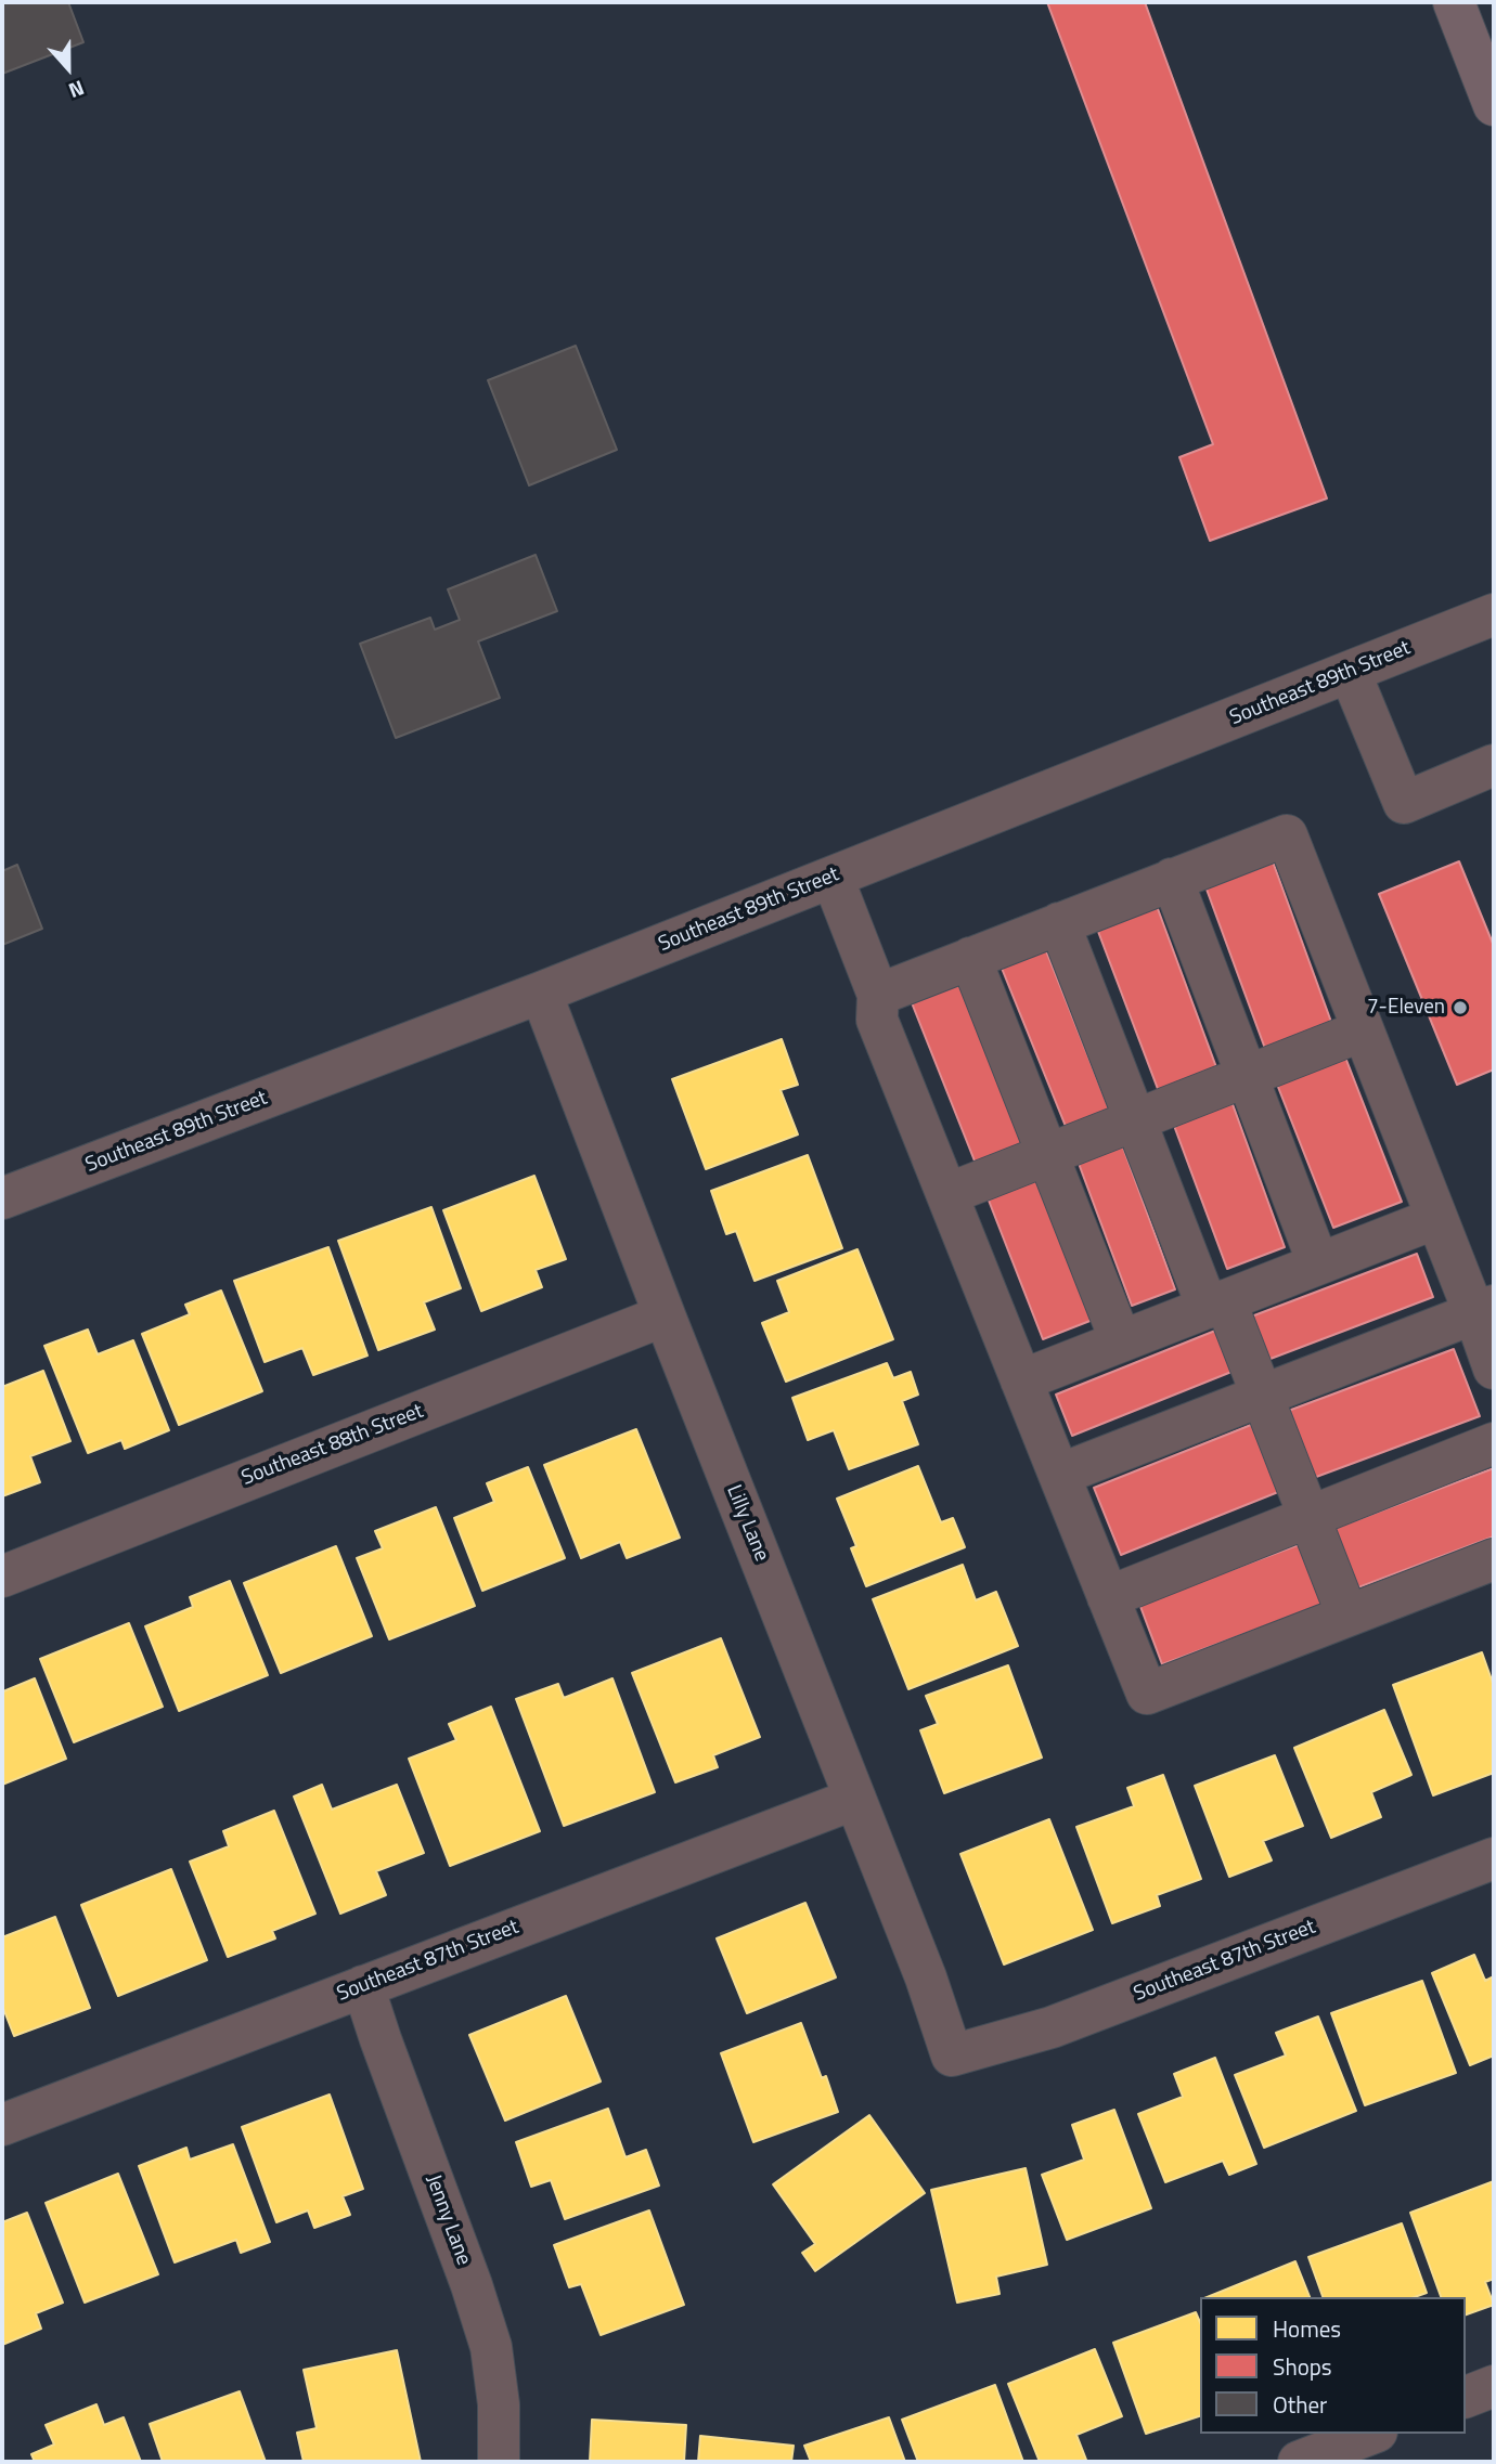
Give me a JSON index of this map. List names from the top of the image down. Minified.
{"streets":{"street":["Southeast 89th Street","Southeast 88th Street","Lilly Lane","Southeast 87th Street","Jenny Lane"]},"crossings":[["Southeast 89th Street","Lilly Lane"],["Southeast 88th Street","Lilly Lane"],["Lilly Lane","Southeast 87th Street"],["Southeast 87th Street","Jenny Lane"]],"places":["7-Eleven"],"legend":["Homes","Shops","Other"],"north":"bottom"}
